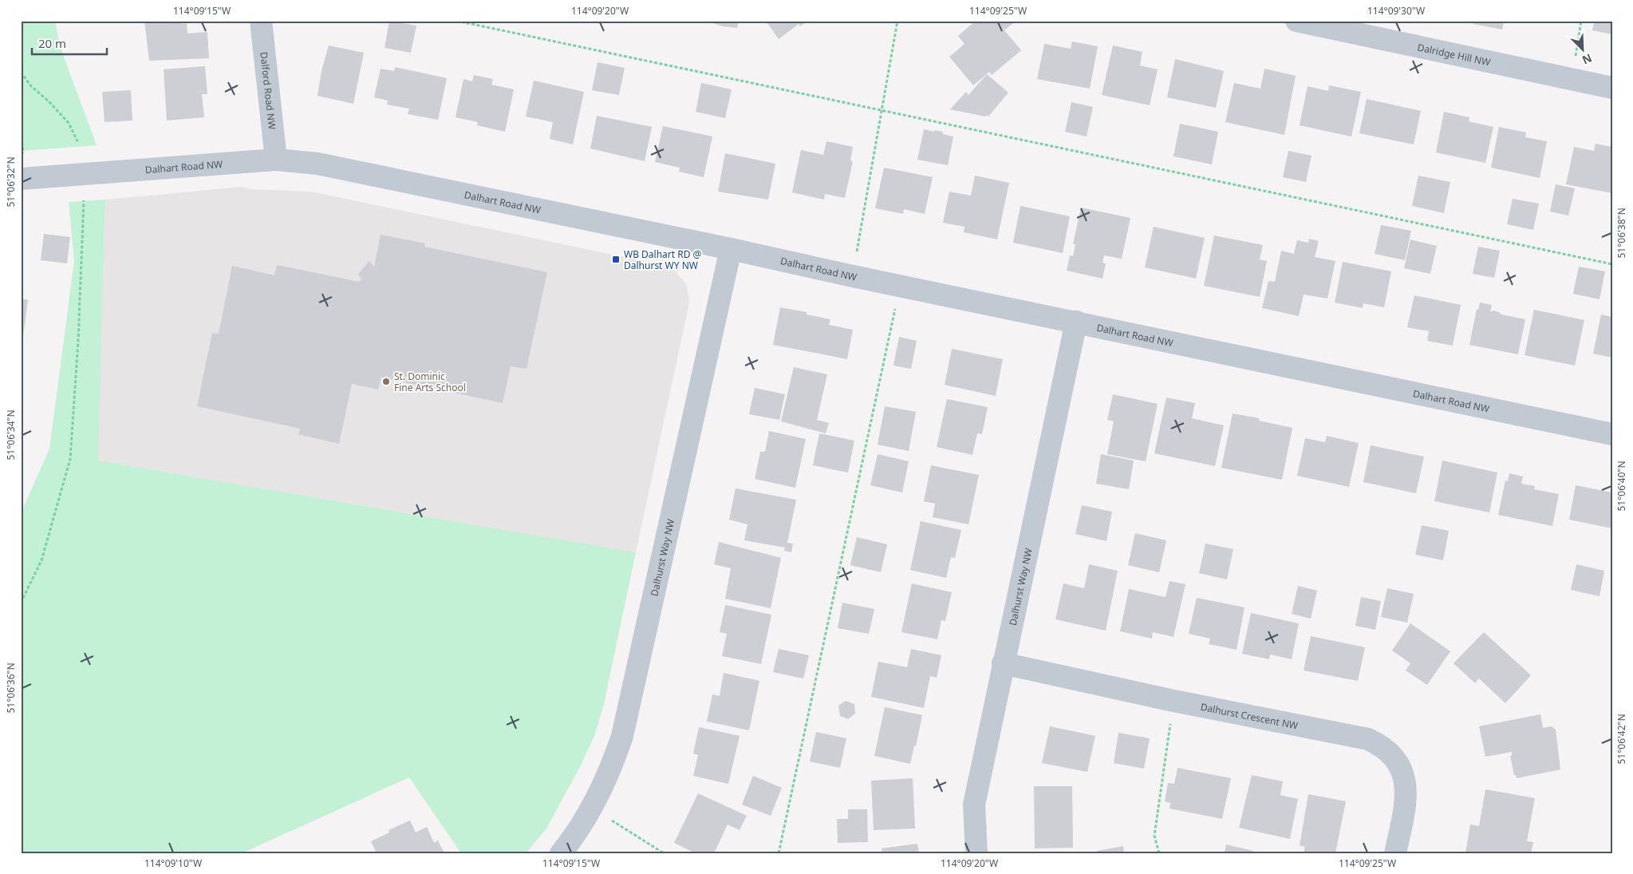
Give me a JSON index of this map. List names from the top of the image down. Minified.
{"streets":{"street":["Dalridge Hill NW","Dalford Road NW","Dalhart Road NW","Dalhurst Way NW","Dalhurst Crescent NW"]},"crossings":[["Dalford Road NW","Dalhart Road NW"],["Dalhart Road NW","Dalhurst Way NW"],["Dalhurst Way NW","Dalhurst Crescent NW"]],"places":{"transit":["WB Dalhart RD @ Dalhurst WY NW"],"other":["St. Dominic Fine Arts School"]},"scale_bar":"20 m","north":"bottom right","coordinates":["114°09'15\"W","114°09'20\"W","114°09'25\"W","114°09'30\"W","51°06'32\"N","51°06'38\"N","51°06'34\"N","51°06'40\"N","51°06'36\"N","51°06'42\"N","114°09'10\"W"]}
